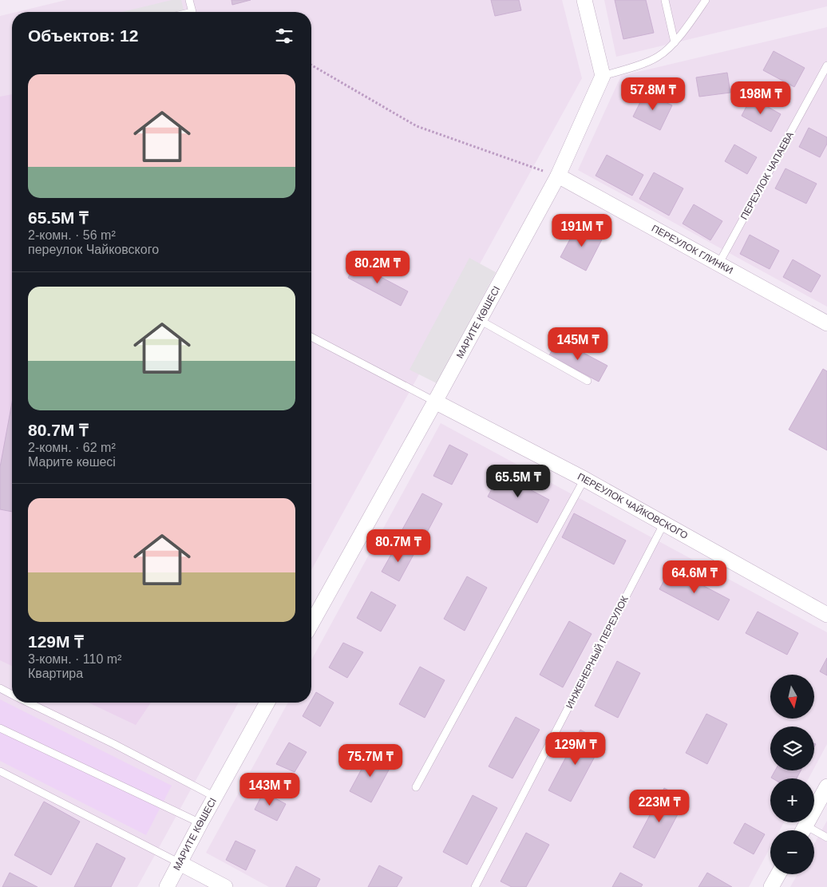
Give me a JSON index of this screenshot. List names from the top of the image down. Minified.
{"streets":{"street":["ПЕРЕУЛОК ГЛИНКИ","МАРИТЕ КӨШЕСІ","ПЕРЕУЛОК ЧАЙКОВСКОГО"],"lane":["ПЕРЕУЛОК ЧАПАЕВА","ИНЖЕНЕРНЫЙ ПЕРЕУЛОК"]},"crossings":[["ПЕРЕУЛОК ЧАПАЕВА","ПЕРЕУЛОК ГЛИНКИ"],["ПЕРЕУЛОК ГЛИНКИ","МАРИТЕ КӨШЕСІ"],["МАРИТЕ КӨШЕСІ","ПЕРЕУЛОК ЧАЙКОВСКОГО"],["ПЕРЕУЛОК ЧАЙКОВСКОГО","ИНЖЕНЕРНЫЙ ПЕРЕУЛОК"]],"north":"bottom","page":{"heading":"Объектов: 12","list":[{"name":"65.5M ₸","note":"2-комн. · 56 m² · переулок Чайковского"},{"name":"80.7M ₸","note":"2-комн. · 62 m² · Марите көшесі"},{"name":"129M ₸","note":"3-комн. · 110 m² · Квартира"}],"price":["57.8M ₸","198M ₸","191M ₸","80.2M ₸","145M ₸","65.5M ₸","80.7M ₸","64.6M ₸","129M ₸","75.7M ₸","143M ₸","223M ₸"],"map_buttons":["+","−"]}}
